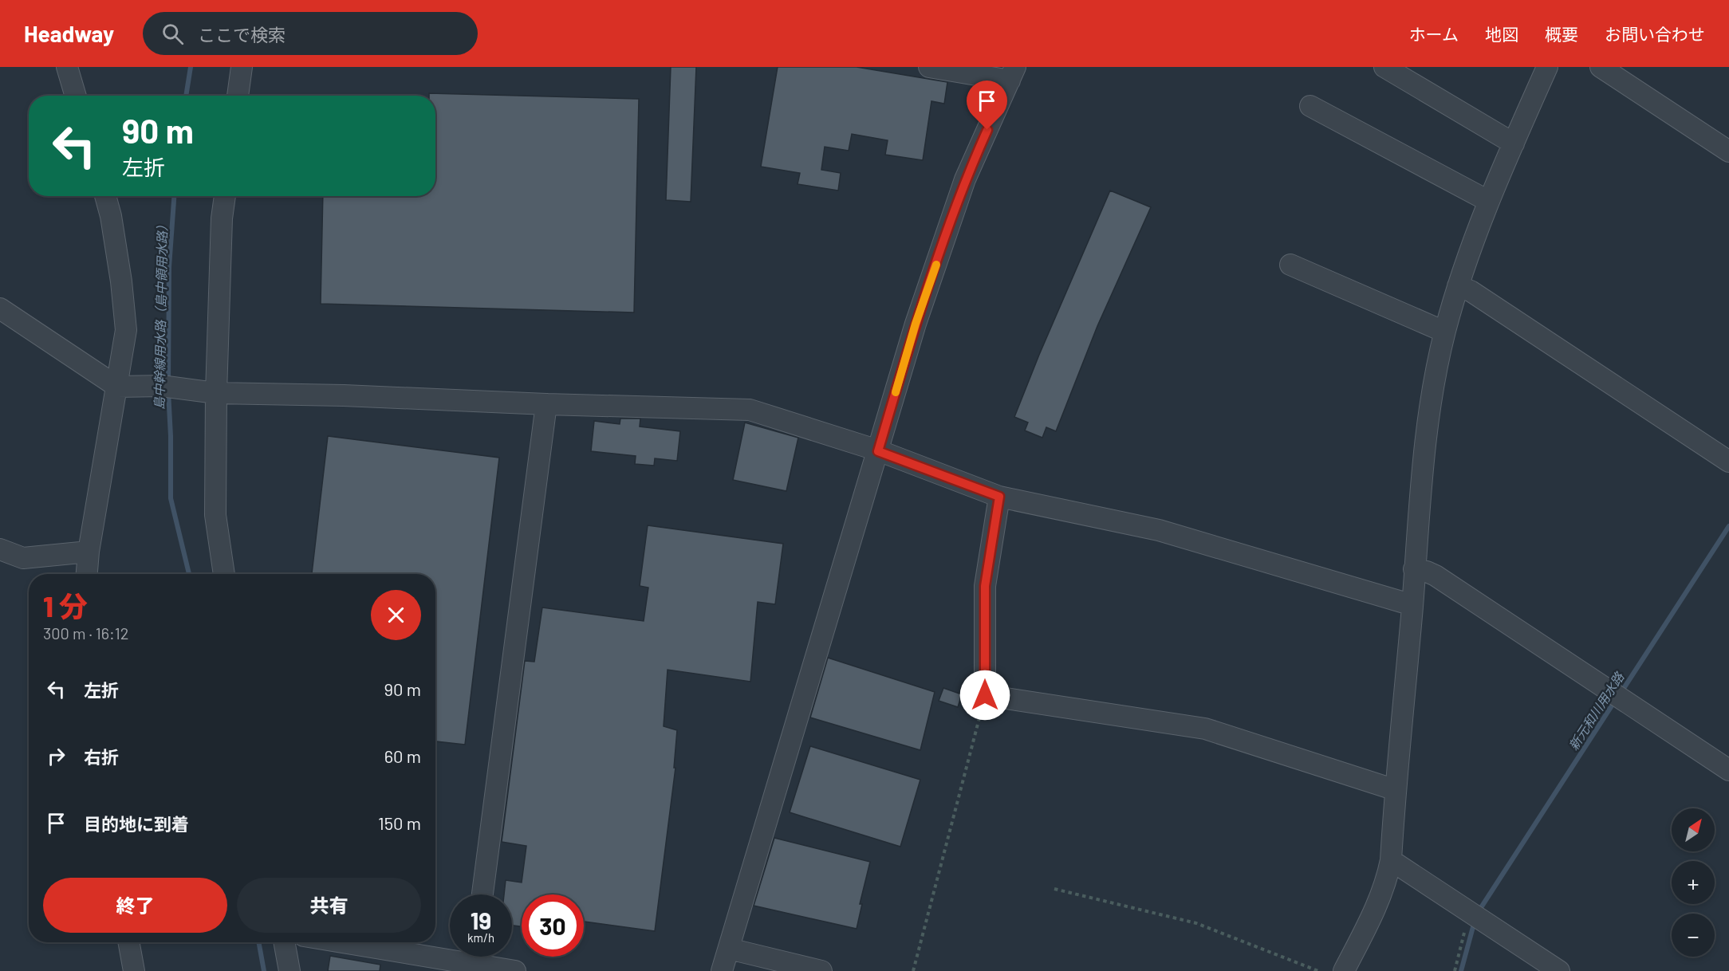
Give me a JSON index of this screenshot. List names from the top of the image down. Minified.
{"water":["島中幹線用水路（島中領用水路）","新元和川用水路"],"north":"top right","page":{"header":"Headway","search":"ここで検索","nav":["ホーム","地図","概要","お問い合わせ"],"turn":["90 m","左折"],"heading":["1 分","300 m · 16:12"],"list":[{"name":"左折","value":"90 m"},{"name":"右折","value":"60 m"},{"name":"目的地に到着","value":"150 m"}],"map_buttons":["+","−"],"buttons":["終了","共有"],"speed":"19 km/h","limit":"30"}}
